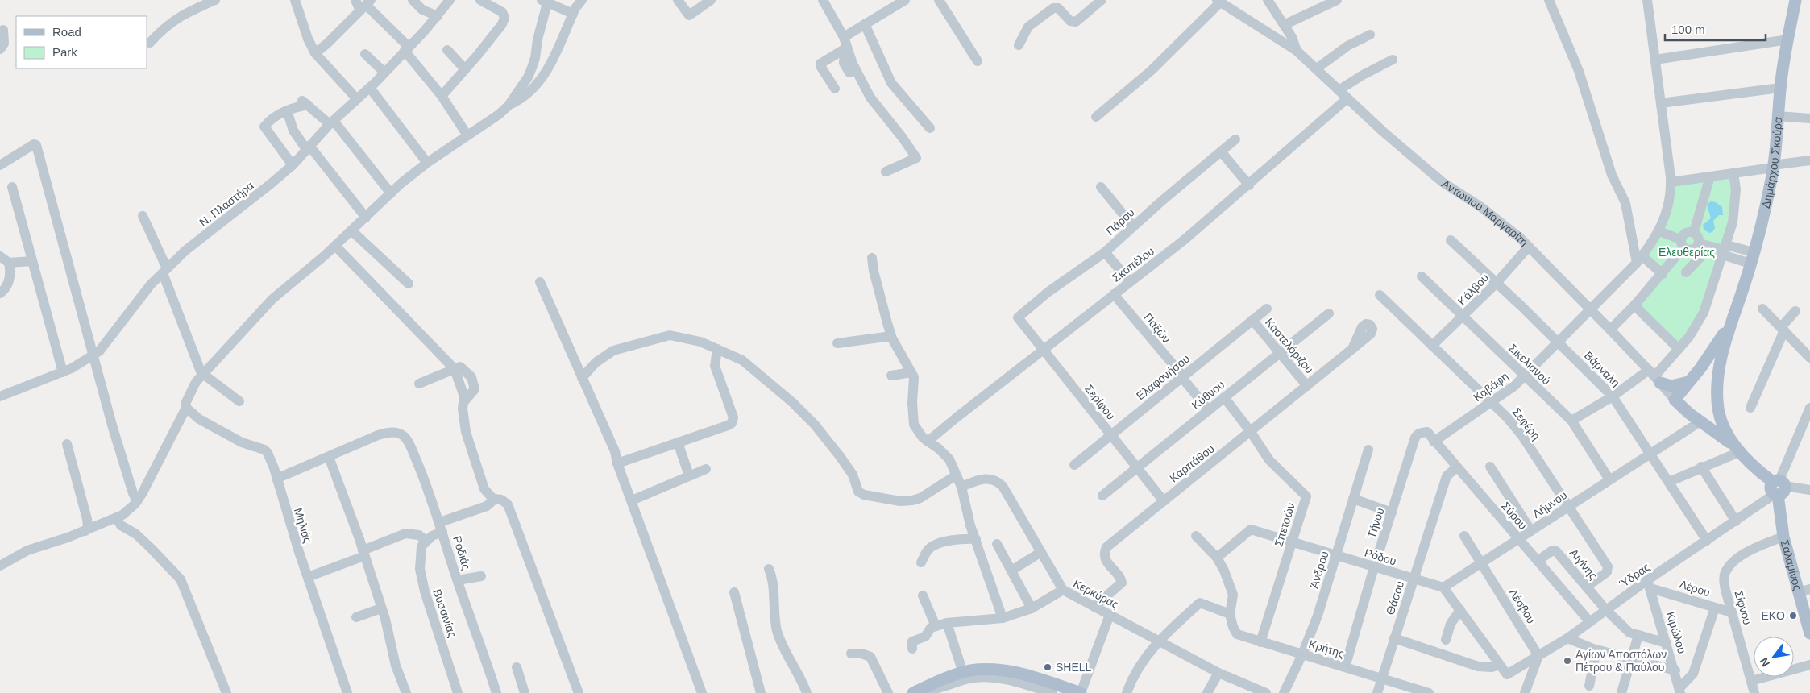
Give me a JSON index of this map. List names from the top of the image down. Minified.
{"streets":{"main road":["Δημάρχου Σκούρα","Αντωνίου Μαργαρίτη","Σαλαμίνος"],"street":["Ν. Πλαστήρα","Πάρου","Σκοπέλου","Κάλβου","Παξών","Καστελόριζου","Σικελιανού","Βάρναλη","Ελαφονήσου","Καβάφη","Κύθνου","Σερίφου","Σεφέρη","Καρπάθου","Λήμνου","Σύρου","Τήνου","Σπετσών","Μηλιάς","Ροδιάς","Ρόδου","Αιγίνης","Άνδρου","Ύδρας","Λέρου","Κερκύρας","Θάσου","Λέσβου","Σίφνου","Βυσσινίας","Κιμώλου","Κρήτης"]},"crossings":[["Αντωνίου Μαργαρίτη","Σκοπέλου"],["Αντωνίου Μαργαρίτη","Κάλβου"],["Αντωνίου Μαργαρίτη","Καβάφη"],["Αντωνίου Μαργαρίτη","Λήμνου"],["Πάρου","Σερίφου"],["Σκοπέλου","Παξών"],["Σκοπέλου","Σερίφου"],["Κάλβου","Σικελιανού"],["Κάλβου","Βάρναλη"],["Κάλβου","Σεφέρη"],["Παξών","Ελαφονήσου"],["Παξών","Κύθνου"],["Καστελόριζου","Ελαφονήσου"],["Καστελόριζου","Κύθνου"],["Καστελόριζου","Καρπάθου"],["Σικελιανού","Καβάφη"],["Σικελιανού","Λήμνου"],["Βάρναλη","Καβάφη"],["Βάρναλη","Λήμνου"],["Βάρναλη","Ύδρας"],["Ελαφονήσου","Σερίφου"],["Καβάφη","Σεφέρη"],["Καβάφη","Σύρου"],["Κύθνου","Σερίφου"],["Σερίφου","Καρπάθου"],["Σεφέρη","Λήμνου"],["Σεφέρη","Αιγίνης"],["Καρπάθου","Σπετσών"],["Καρπάθου","Κερκύρας"],["Λήμνου","Σύρου"],["Λήμνου","Ρόδου"],["Λήμνου","Λέσβου"],["Σύρου","Τήνου"],["Σύρου","Αιγίνης"],["Σύρου","Ύδρας"],["Σύρου","Θάσου"],["Τήνου","Ρόδου"],["Τήνου","Κρήτης"],["Σπετσών","Ρόδου"],["Σπετσών","Κρήτης"],["Ρόδου","Άνδρου"],["Ρόδου","Θάσου"],["Αιγίνης","Ύδρας"],["Αιγίνης","Κιμώλου"],["Σαλαμίνος","Ύδρας"],["Σαλαμίνος","Σίφνου"],["Άνδρου","Κρήτης"],["Ύδρας","Λέρου"],["Ύδρας","Λέσβου"],["Ύδρας","Κιμώλου"],["Λέρου","Σίφνου"],["Λέρου","Κιμώλου"],["Θάσου","Κρήτης"]],"parks":["Ελευθερίας"],"places":["EKO","Αγίων Αποστόλων Πέτρου & Παύλου","SHELL"],"legend":["Road","Park"],"scale_bar":"100 m","north":"bottom left"}
